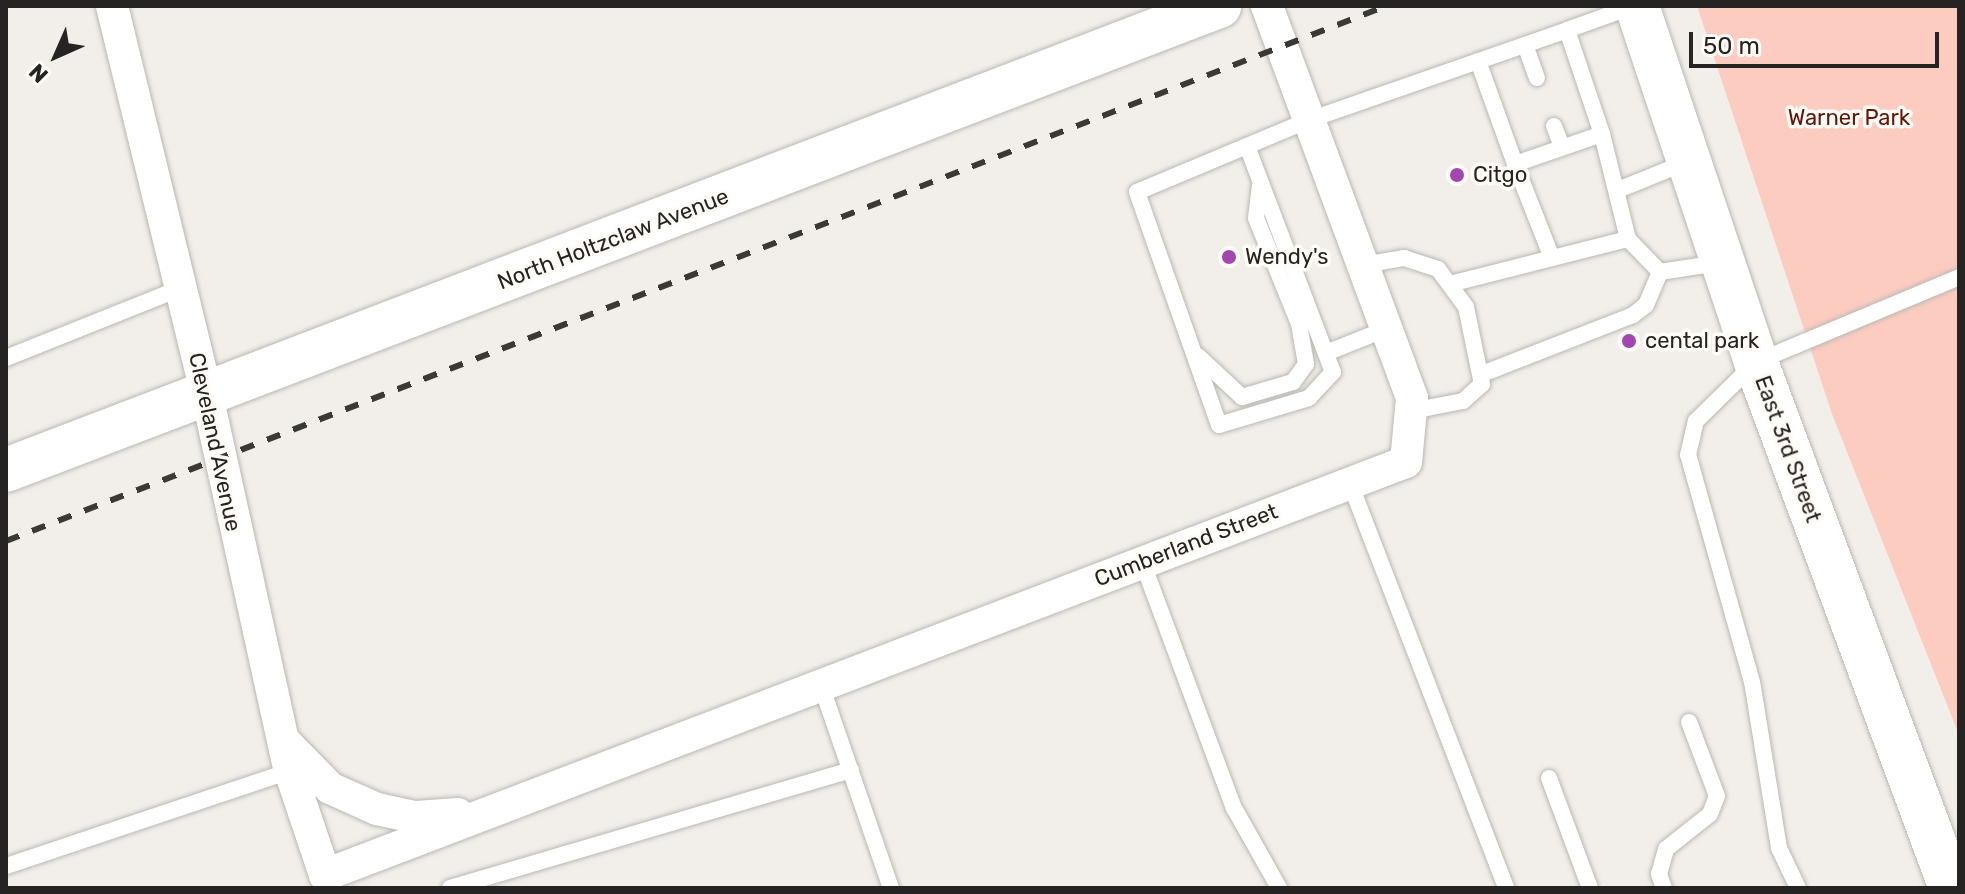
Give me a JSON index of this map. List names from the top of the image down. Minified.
{"streets":{"main road":["North Holtzclaw Avenue","East 3rd Street"],"street":["Cleveland Avenue","Cumberland Street"]},"crossings":[["North Holtzclaw Avenue","Cleveland Avenue"],["Cleveland Avenue","Cumberland Street"]],"parks":["Warner Park"],"places":["Citgo","Wendy's","cental park"],"scale_bar":"50 m","north":"bottom left"}
